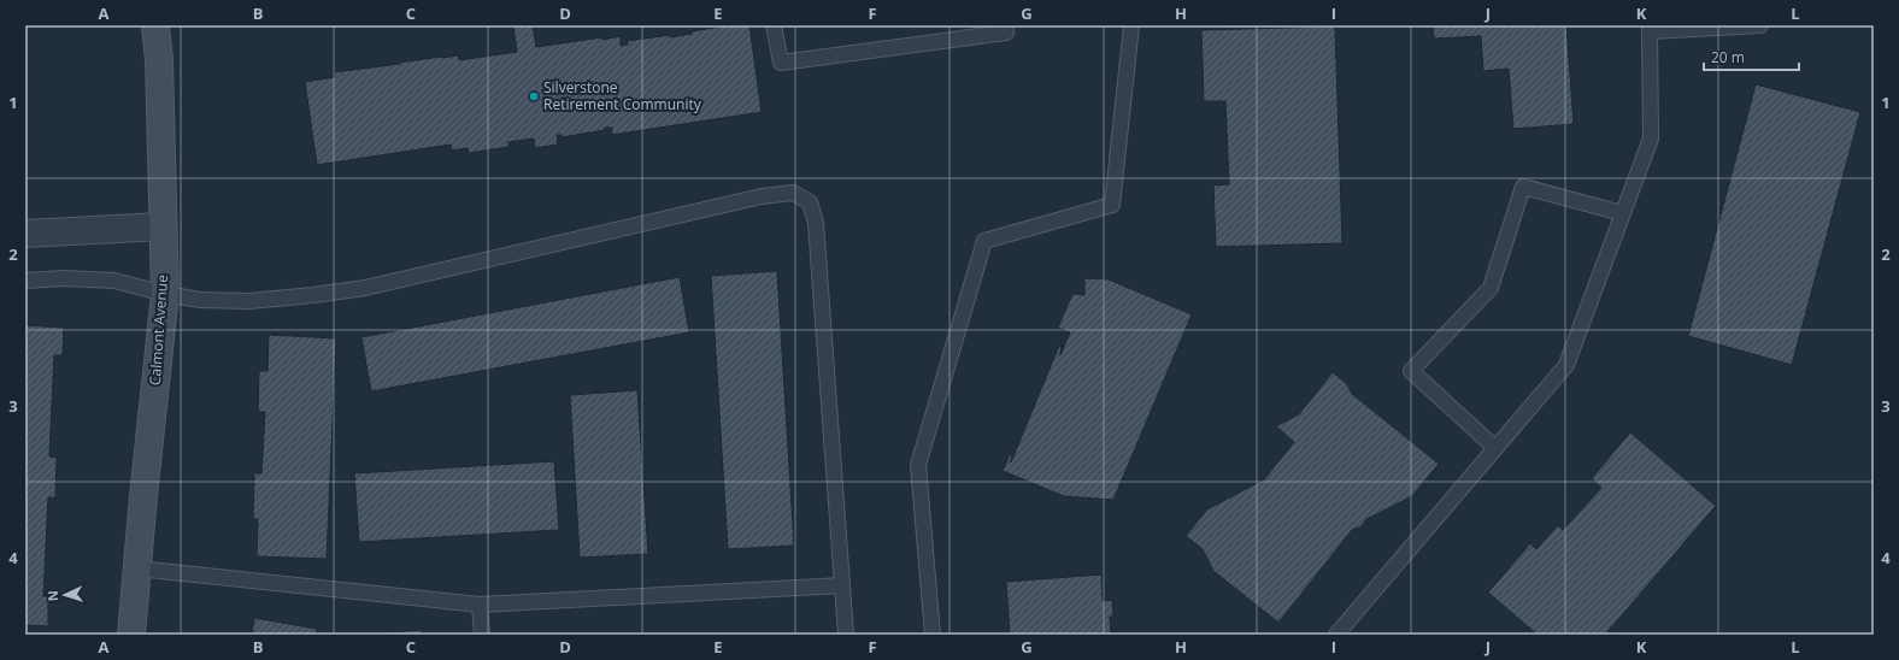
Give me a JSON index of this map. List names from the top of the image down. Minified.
{"streets":{"main road":["Calmont Avenue"]},"places":["Silverstone Retirement Community"],"scale_bar":"20 m","north":"left","grid":{"columns":["A","B","C","D","E","F","G","H","I","J","K","L"],"rows":["1","2","3","4"]}}
